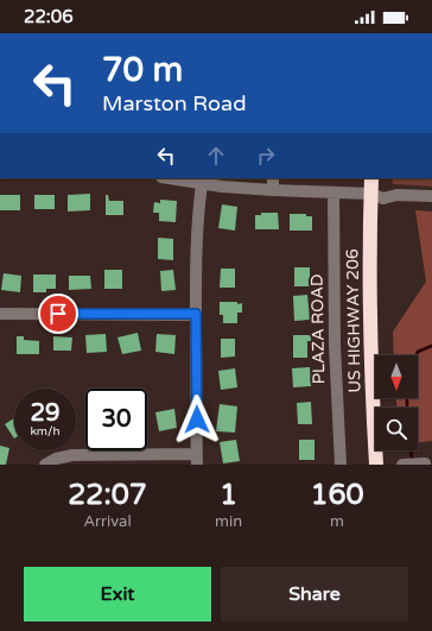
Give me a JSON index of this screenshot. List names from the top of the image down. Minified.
{"streets":{"highway":["US HIGHWAY 206"],"street":["PLAZA ROAD"]},"north":"bottom","page":{"status":"22:06","turn":["70 m","Marston Road"],"speed":"29 km/h","limit":"30","eta":["22:07","Arrival","1","min","160","m"],"buttons":["Exit","Share"]}}
